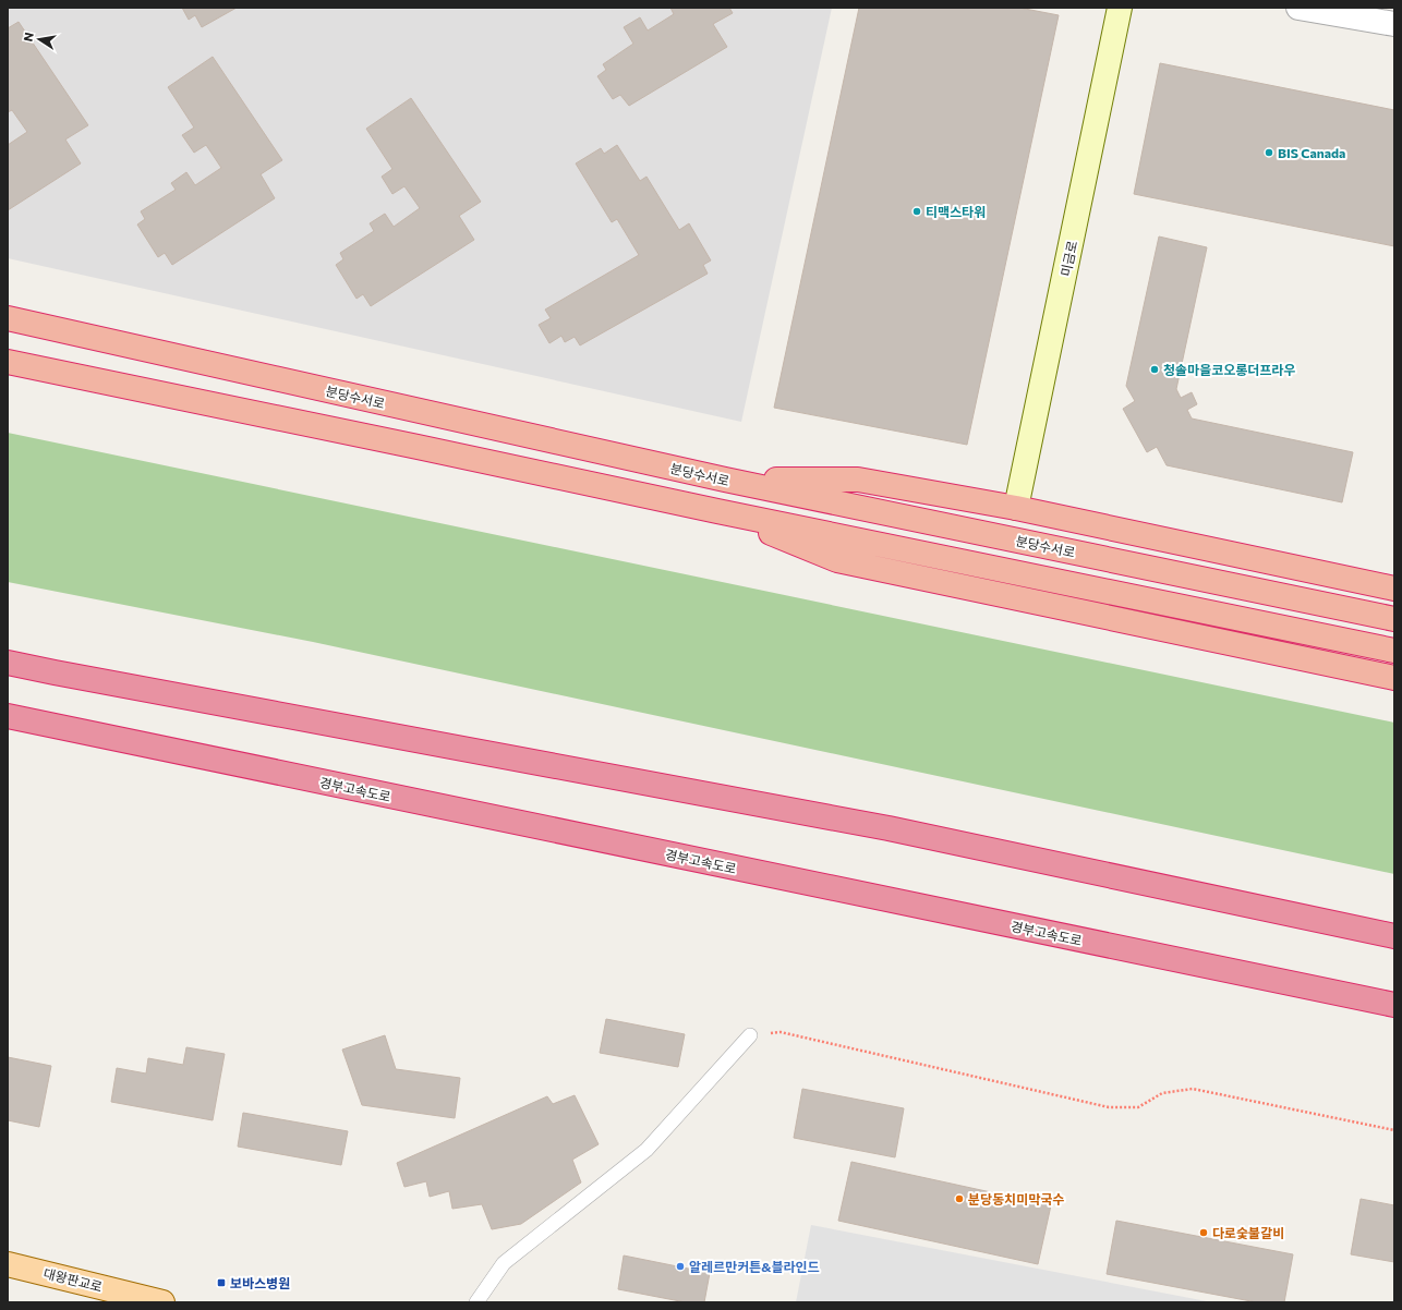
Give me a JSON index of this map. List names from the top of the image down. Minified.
{"streets":{"highway":["분당수서로","경부고속도로"],"main road":["미금로","대왕판교로"]},"places":{"other":["BIS Canada","티맥스타워","청솔마을코오롱더프라우","분당동치미막국수","다로숯불갈비","알레르만커튼&블라인드"],"transit":["보바스병원"]},"north":"left"}
